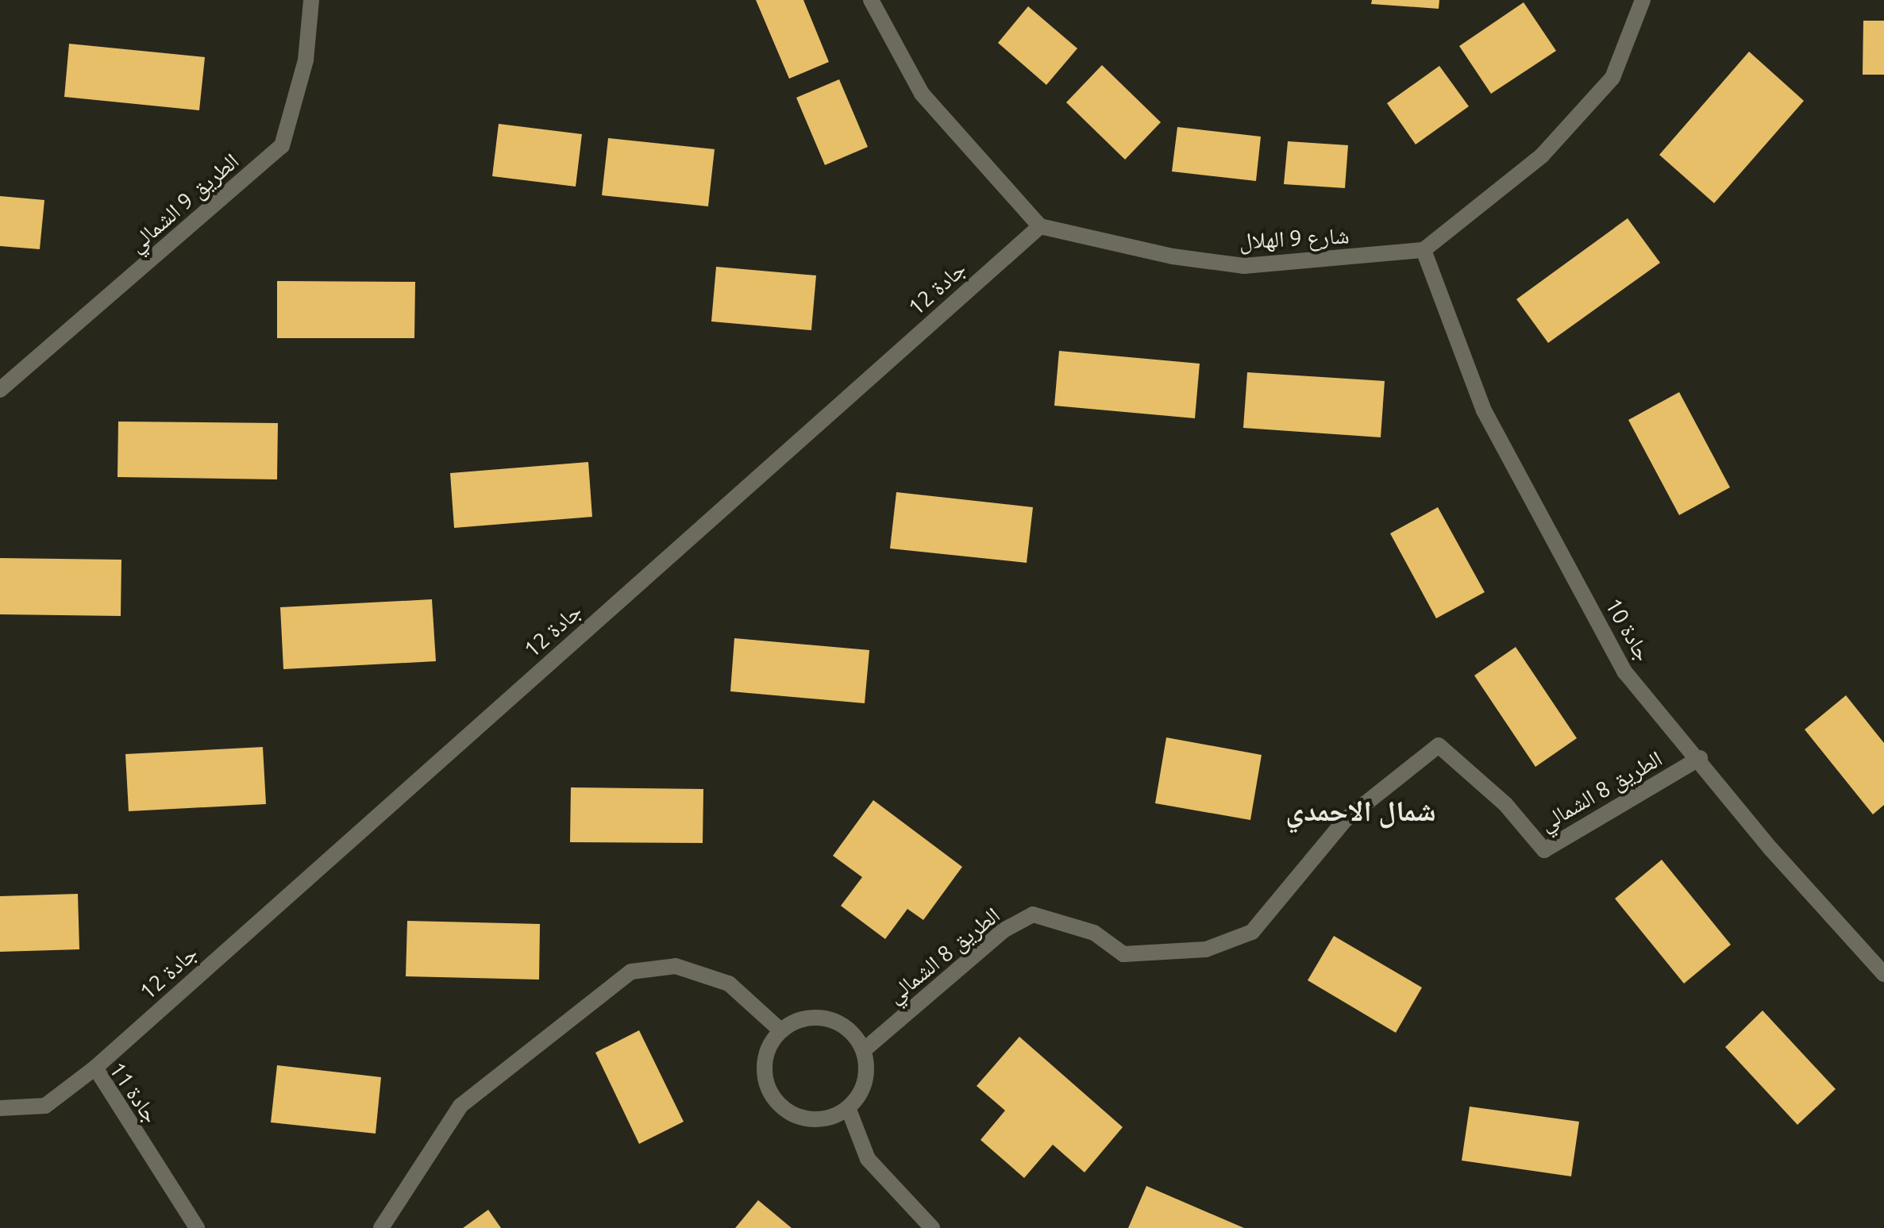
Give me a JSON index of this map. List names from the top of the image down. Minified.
{"streets":{"street":["الطريق 9 الشمالي","شارع 9 الهلال","جادة 12","جادة 10","الطريق 8 الشمالي","جادة 11"]},"crossings":[["شارع 9 الهلال","جادة 12"],["شارع 9 الهلال","جادة 10"],["جادة 12","جادة 11"],["جادة 10","الطريق 8 الشمالي"]],"districts":["شمال الاحمدي"]}
